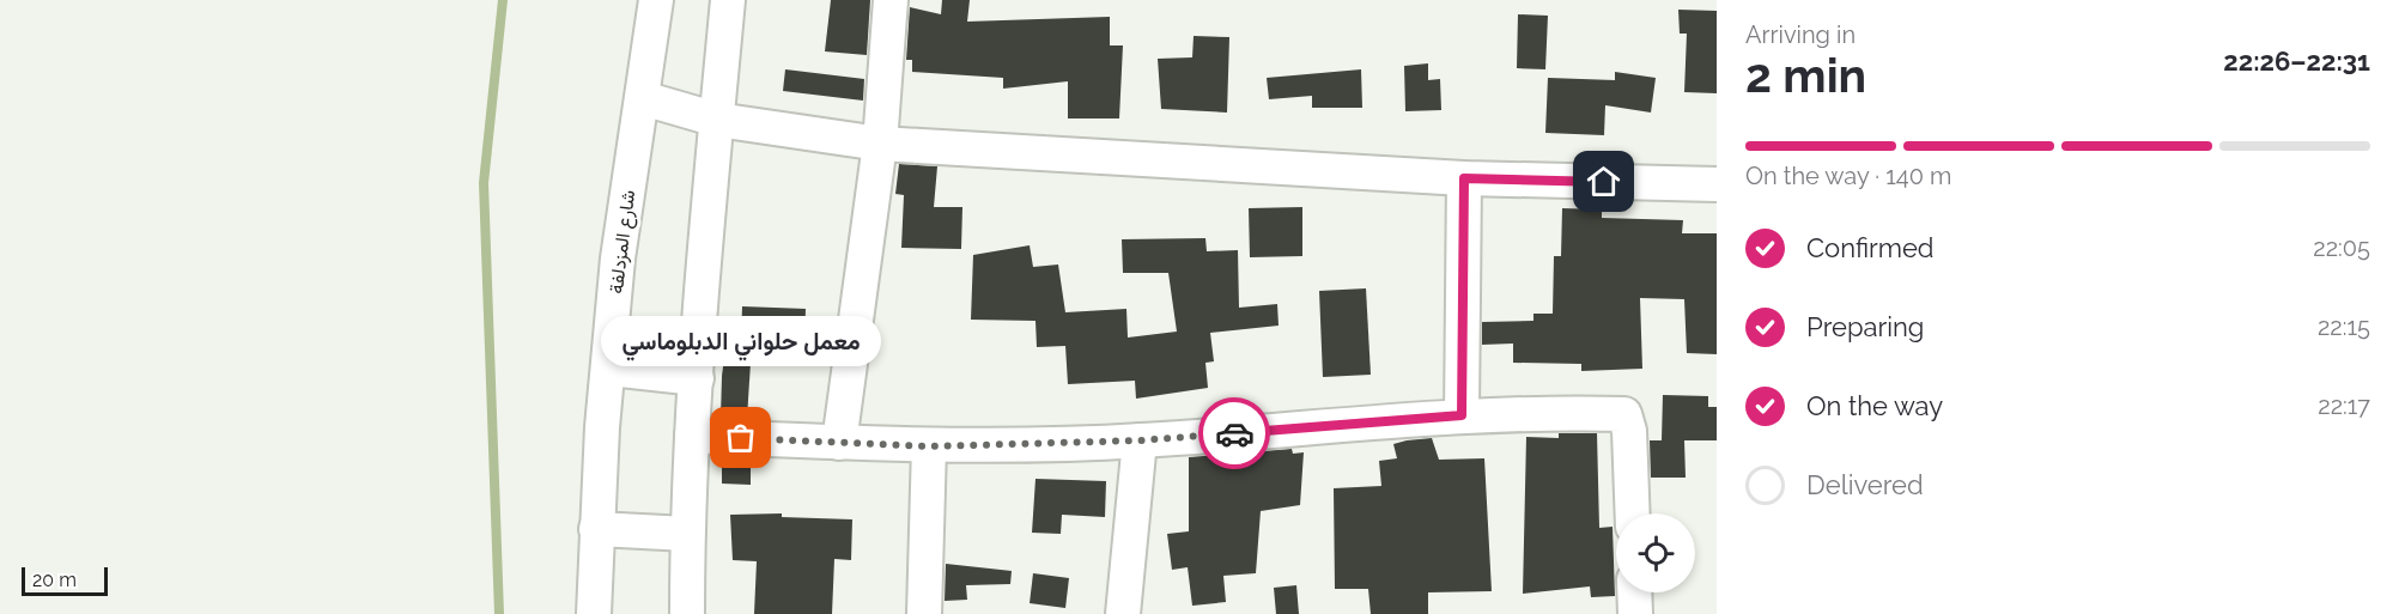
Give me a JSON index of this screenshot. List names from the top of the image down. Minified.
{"streets":{"street":["شارع المزدلفة"]},"places":["معمل حلواني الدبلوماسي"],"scale_bar":"20 m","page":{"heading":["2 min","Arriving in","22:26–22:31"],"bar":"On the way · 140 m","list":[["Confirmed","22:05"],["Preparing","22:15"],["On the way","22:17"],"Delivered"],"bubble":"معمل حلواني الدبلوماسي","scale":"20 m"}}
